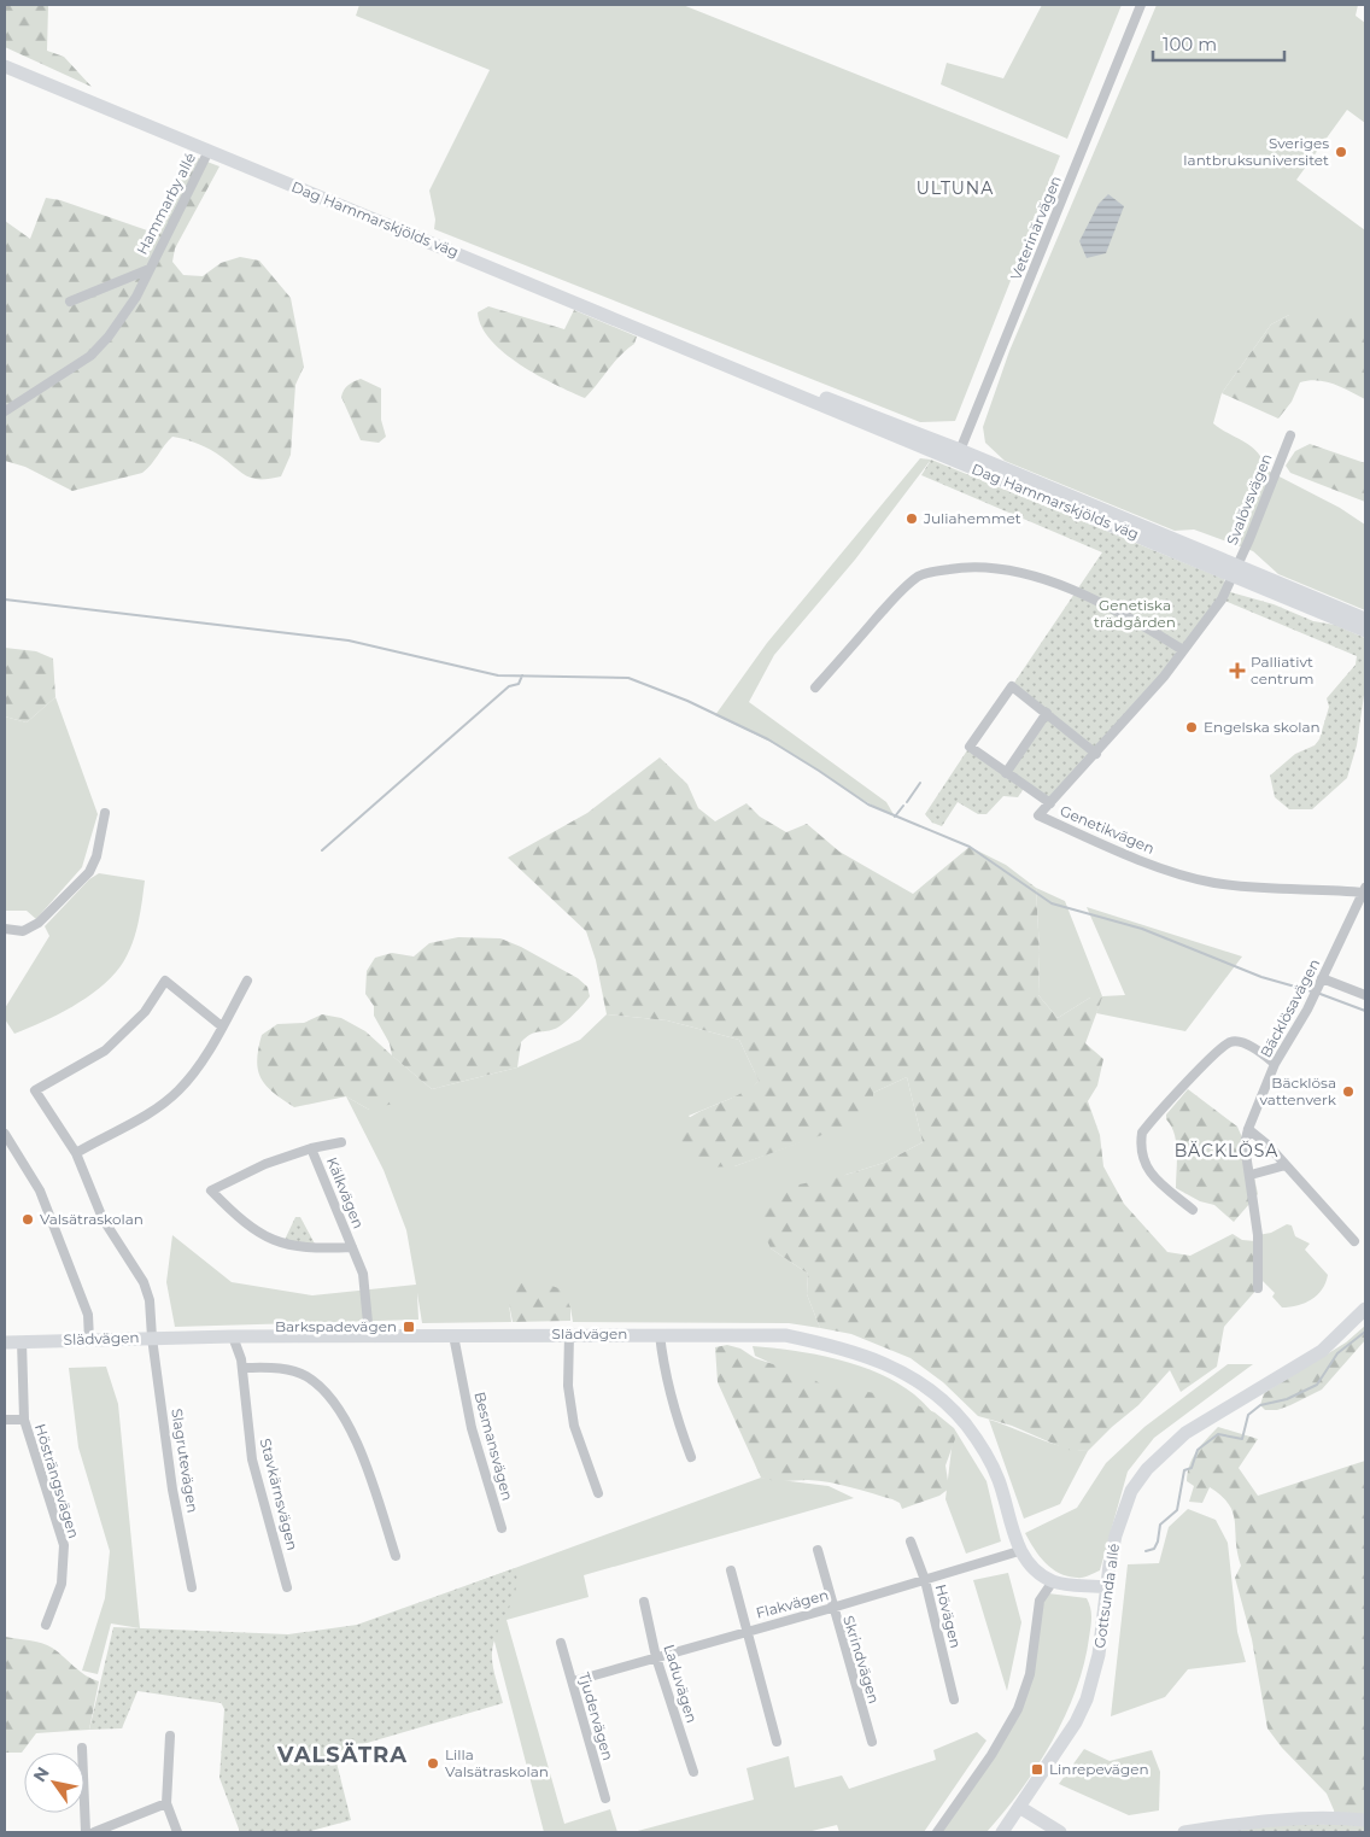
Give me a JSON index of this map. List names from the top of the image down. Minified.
{"streets":{"street":["Hammarby allé","Dag Hammarskjölds väg","Veterinärvägen","Svalövsvägen","Genetikvägen","Bäcklösavägen","Kälkvägen","Slädvägen","Besmansvägen","Slagrutevägen","Hösträngsvägen","Stavkärnsvägen","Gottsunda allé","Flakvägen","Hövägen","Skrindvägen","Laduvägen","Tjudervägen"]},"crossings":[["Hammarby allé","Dag Hammarskjölds väg"],["Dag Hammarskjölds väg","Veterinärvägen"],["Dag Hammarskjölds väg","Svalövsvägen"],["Dag Hammarskjölds väg","Genetikvägen"],["Svalövsvägen","Genetikvägen"],["Genetikvägen","Bäcklösavägen"],["Kälkvägen","Slädvägen"],["Slädvägen","Besmansvägen"],["Slädvägen","Slagrutevägen"],["Slädvägen","Hösträngsvägen"],["Slädvägen","Stavkärnsvägen"],["Slädvägen","Flakvägen"],["Flakvägen","Hövägen"],["Flakvägen","Skrindvägen"],["Flakvägen","Laduvägen"],["Flakvägen","Tjudervägen"]],"districts":["ULTUNA","BÄCKLÖSA","VALSÄTRA"],"parks":["Genetiska trädgården"],"places":{"other":["Sveriges lantbruksuniversitet","Juliahemmet","Engelska skolan","Bäcklösa vattenverk","Valsätraskolan","Lilla Valsätraskolan"],"health":["Palliativt centrum"],"transit":["Barkspadevägen","Linrepevägen"]},"scale_bar":"100 m","north":"top left"}
